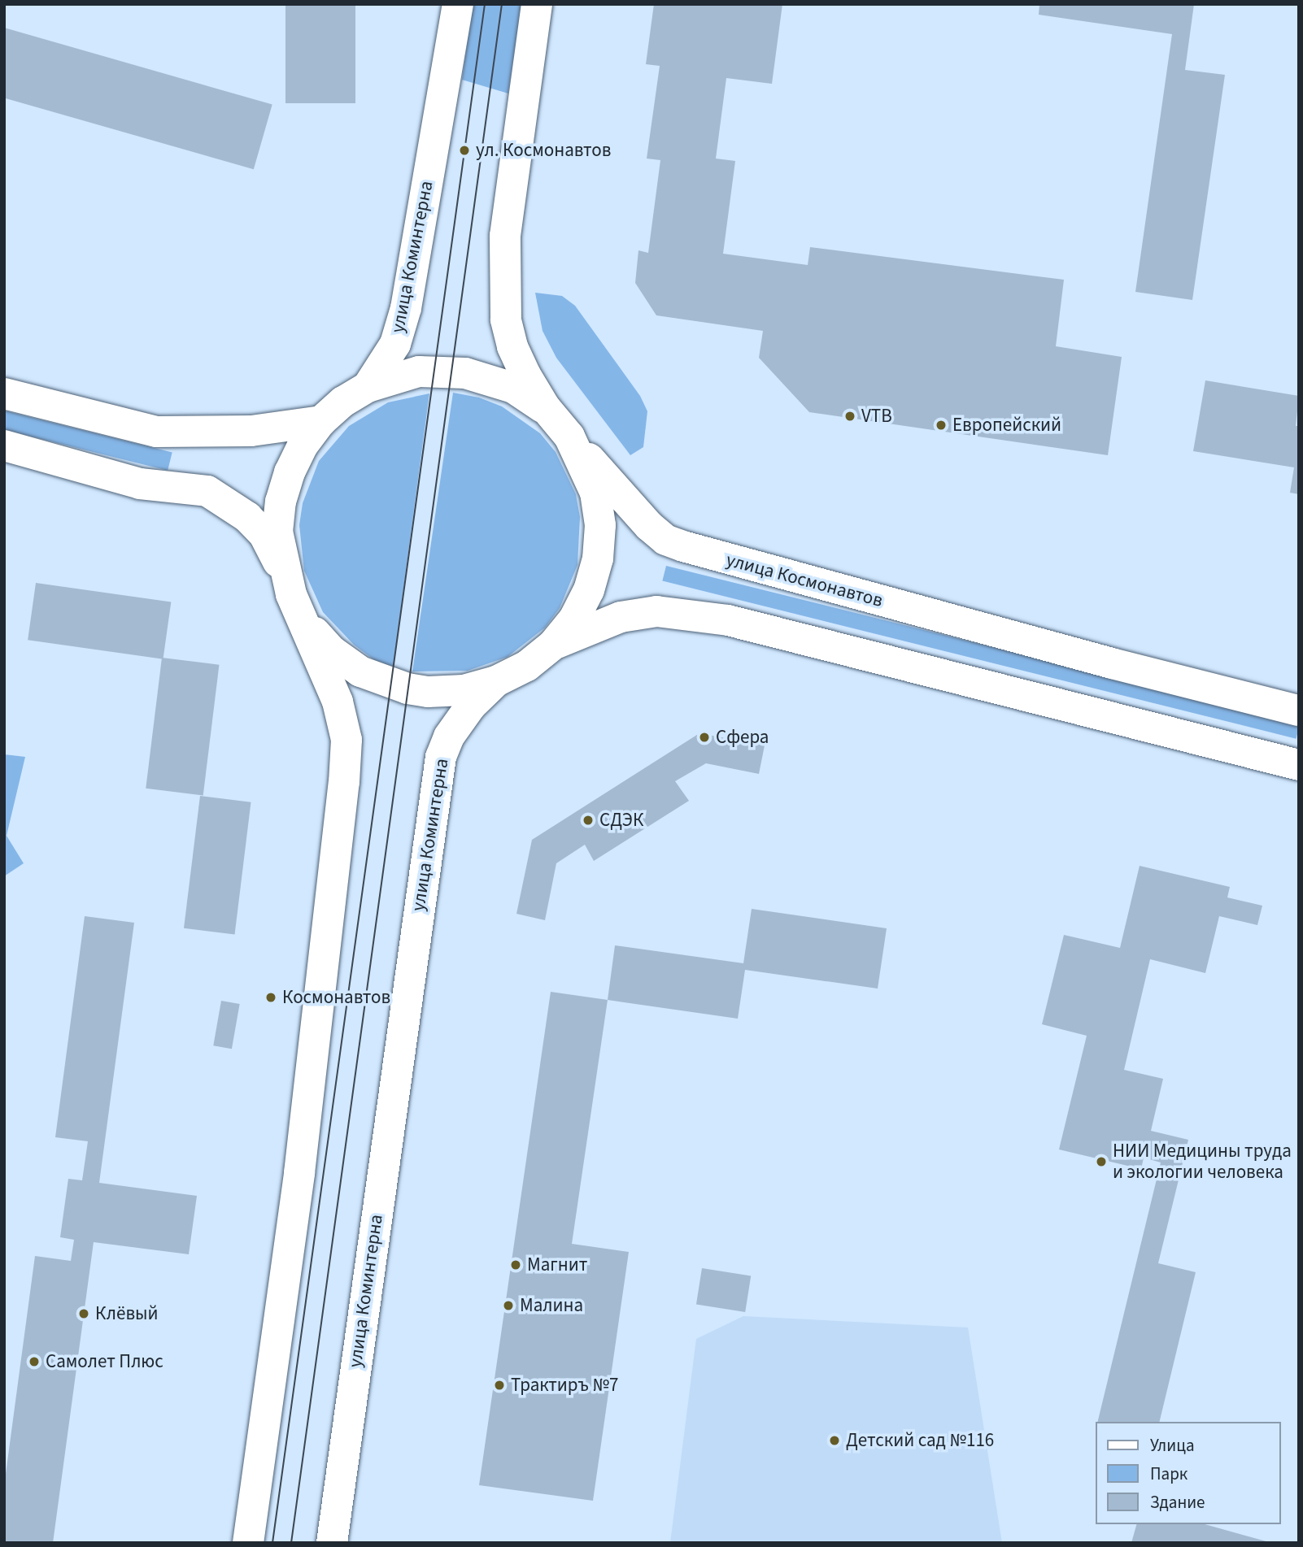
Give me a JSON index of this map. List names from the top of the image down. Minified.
{"streets":{"street":["улица Коминтерна","улица Космонавтов"]},"crossings":[["улица Коминтерна","улица Космонавтов"]],"places":["ул. Космонавтов","VTB","Европейский","Сфера","СДЭК","Космонавтов","НИИ Медицины труда и экологии человека","Магнит","Малина","Клёвый","Самолет Плюс","Трактиръ №7","Детский сад №116"],"legend":["Улица","Парк","Здание"]}
